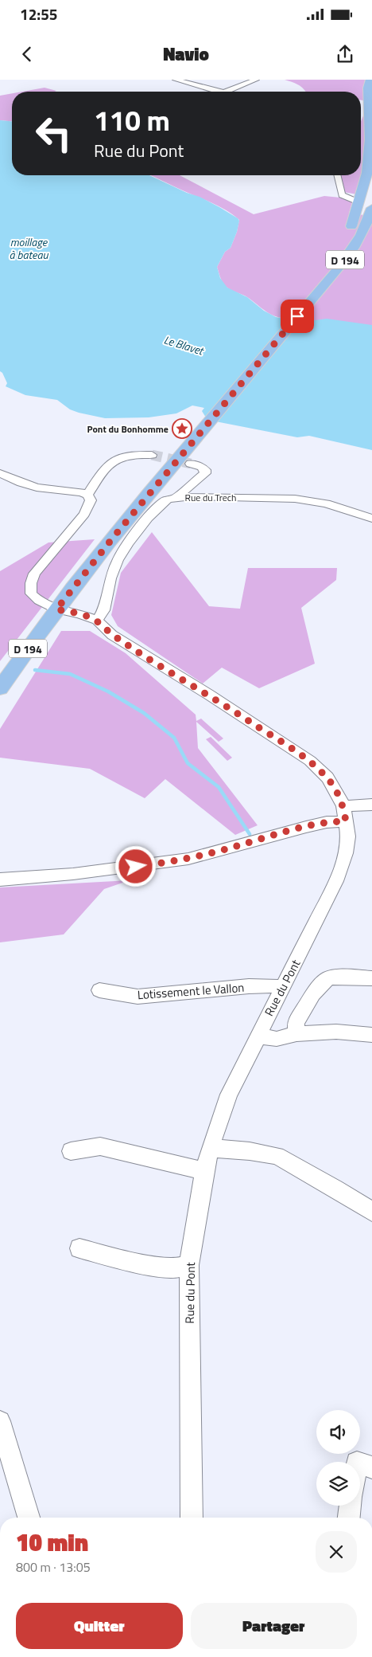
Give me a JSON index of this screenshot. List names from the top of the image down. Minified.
{"streets":{"main road":["D 194"],"street":["Rue du Trech","Rue du Pont","Lotissement le Vallon"]},"crossings":[["D 194","Rue du Pont"],["Rue du Trech","Rue du Pont"],["Rue du Pont","Lotissement le Vallon"]],"water":["moillage à bateau","Le Blavet"],"places":{"place":["Pont du Bonhomme"]},"page":{"status":"12:55","header":"Navio","turn":["110 m","Rue du Pont"],"heading":["10 min","800 m · 13:05"],"buttons":["Quitter","Partager"]}}
